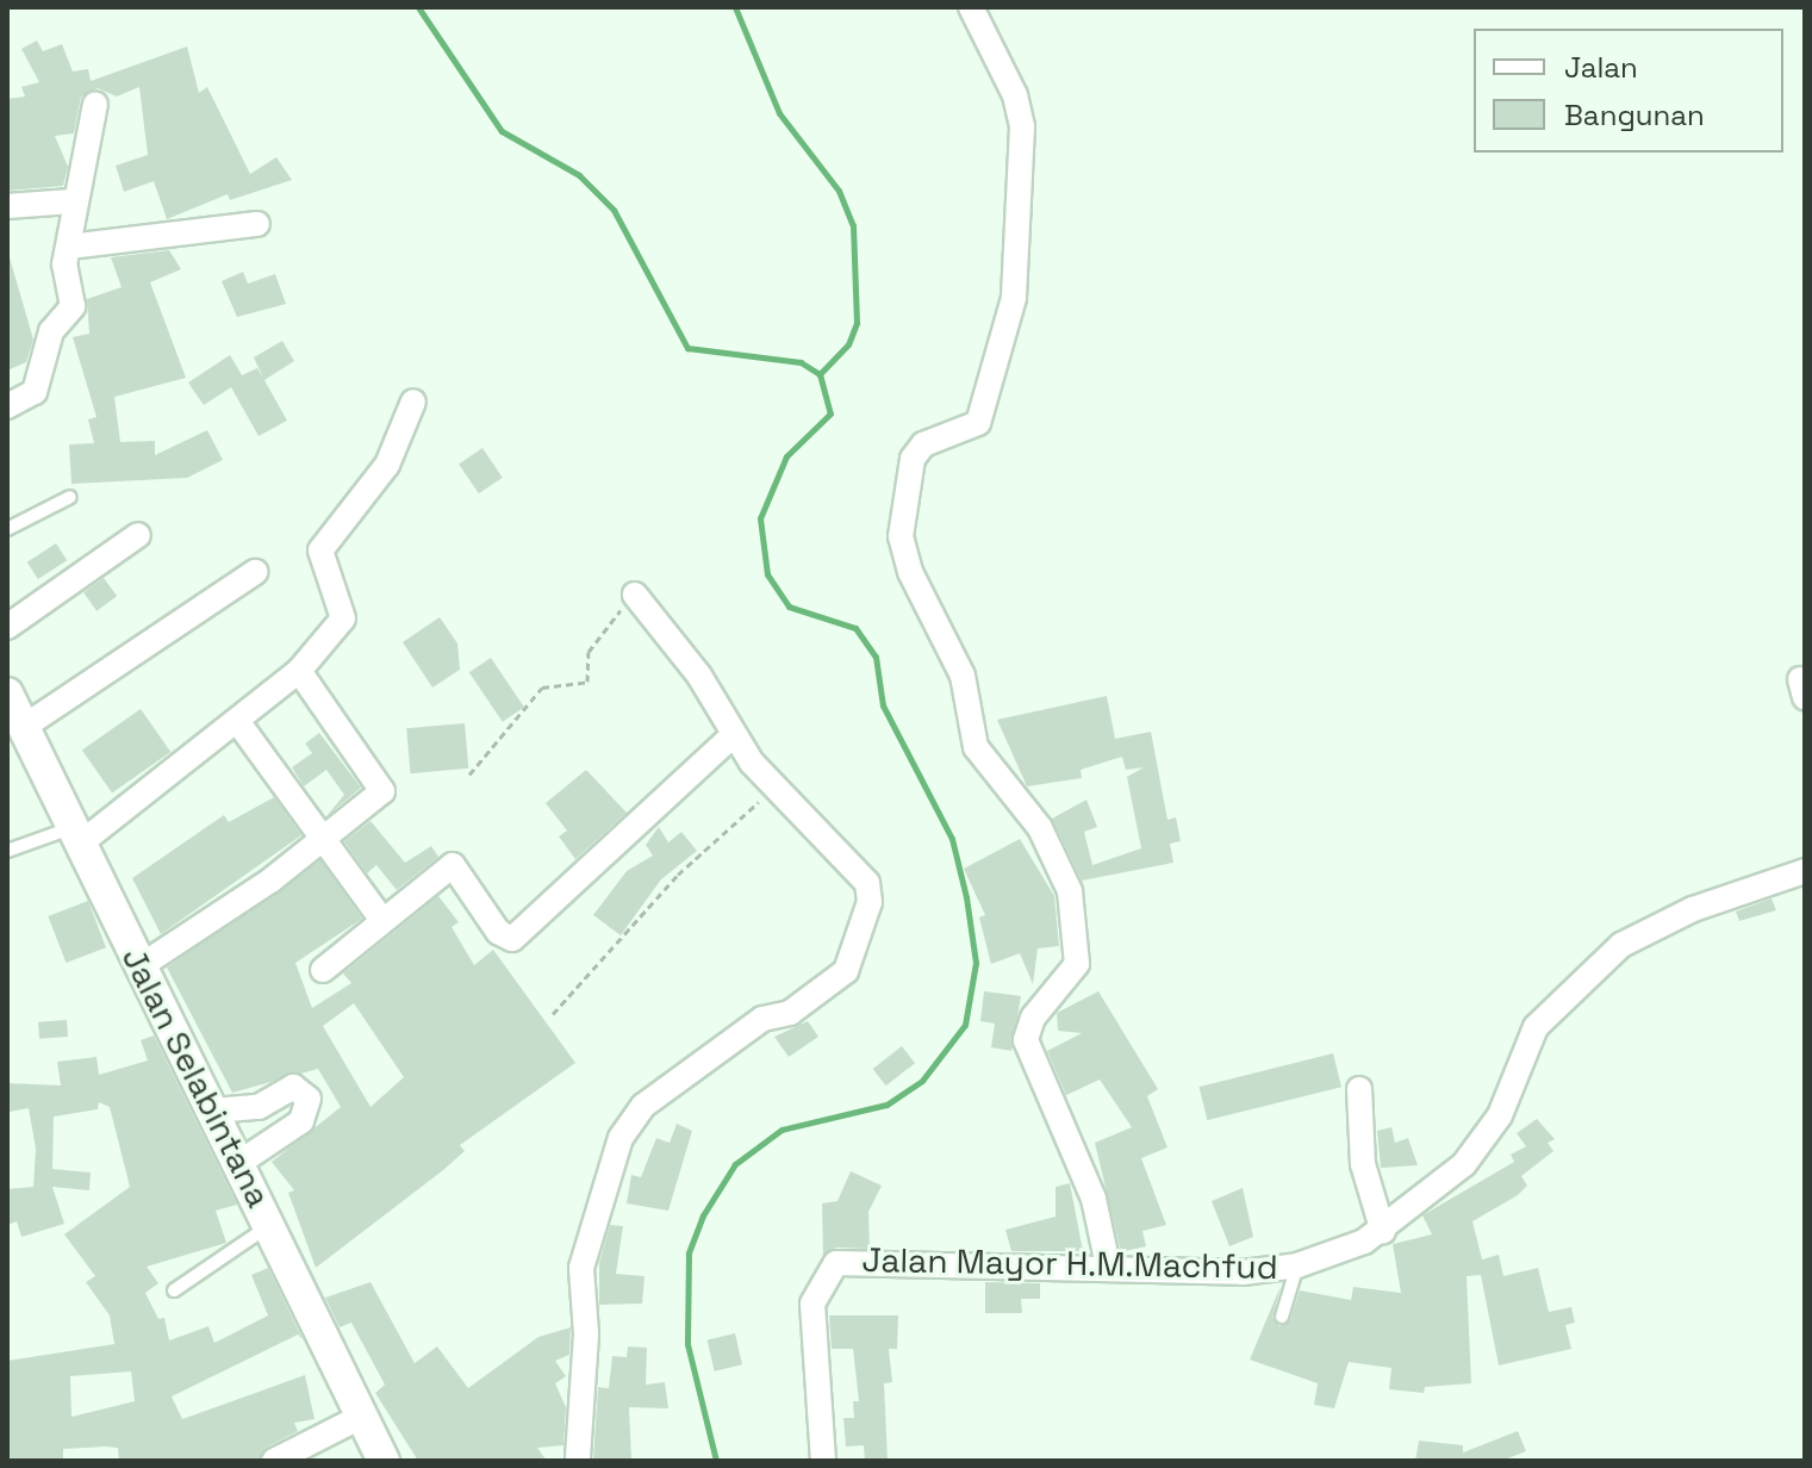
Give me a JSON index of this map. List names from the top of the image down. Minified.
{"streets":{"street":["Jalan Selabintana","Jalan Mayor H.M.Machfud"]},"legend":["Jalan","Bangunan"]}
